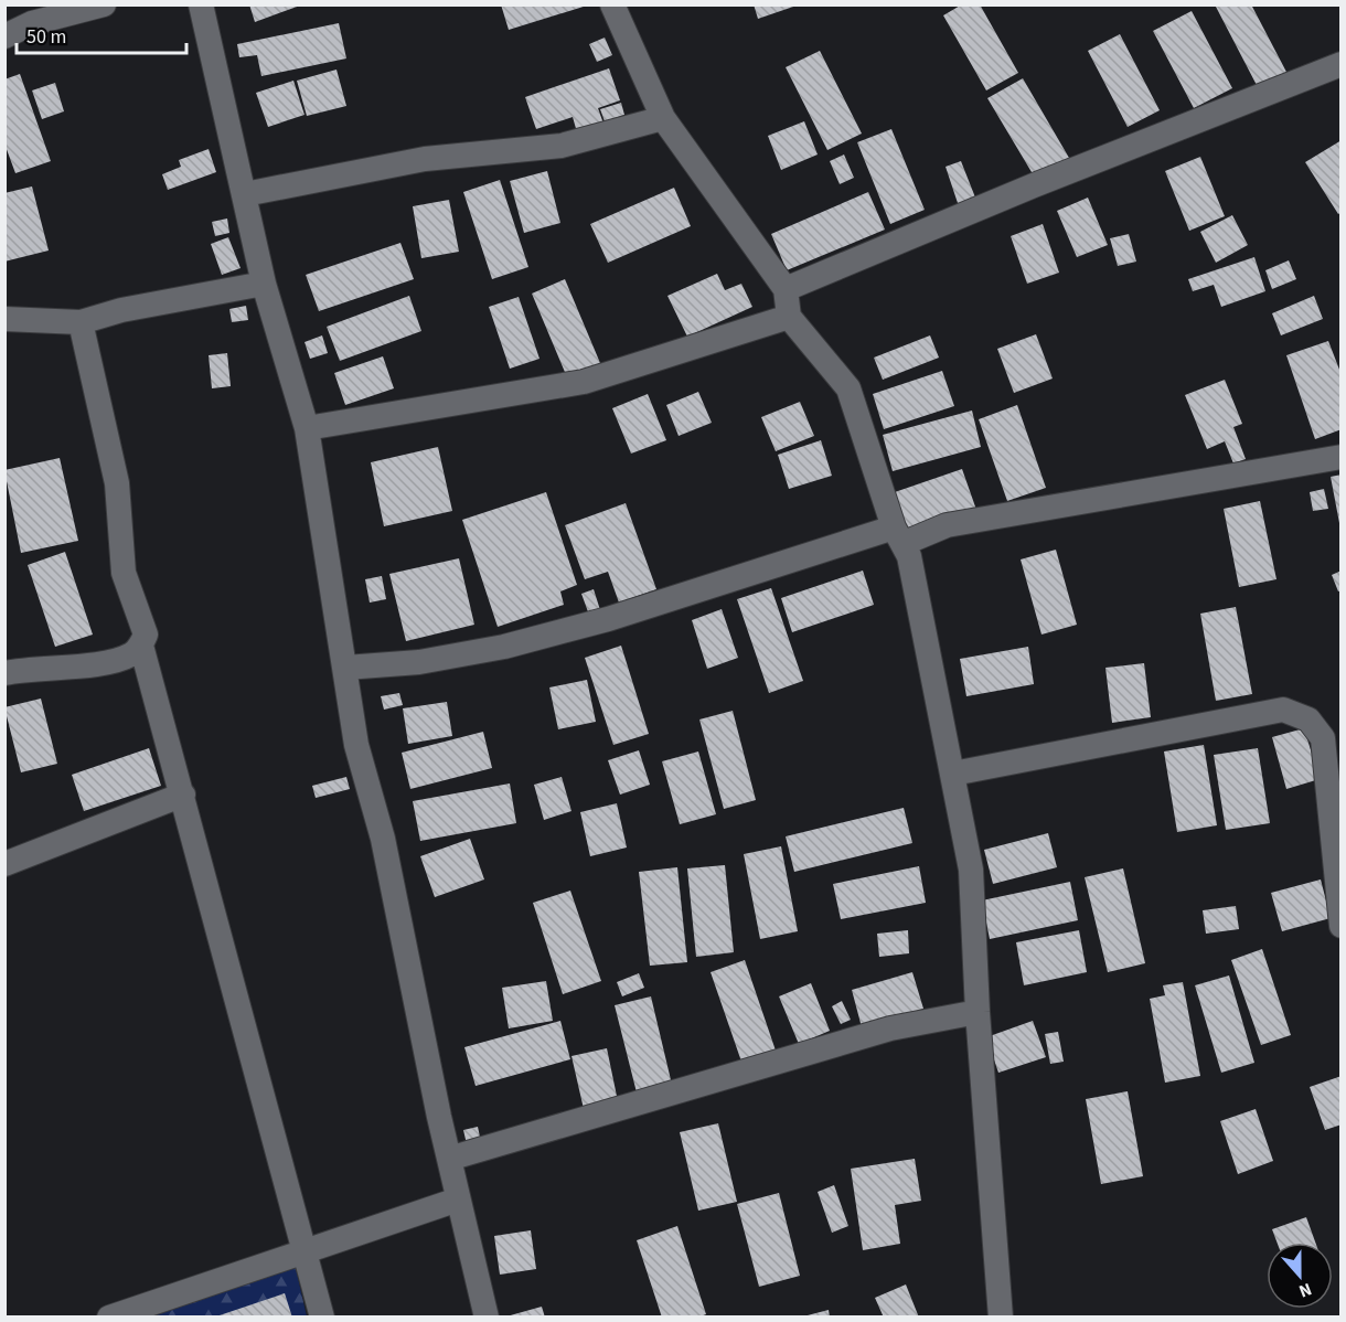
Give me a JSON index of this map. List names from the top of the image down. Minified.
{"scale_bar":"50 m","north":"bottom"}
